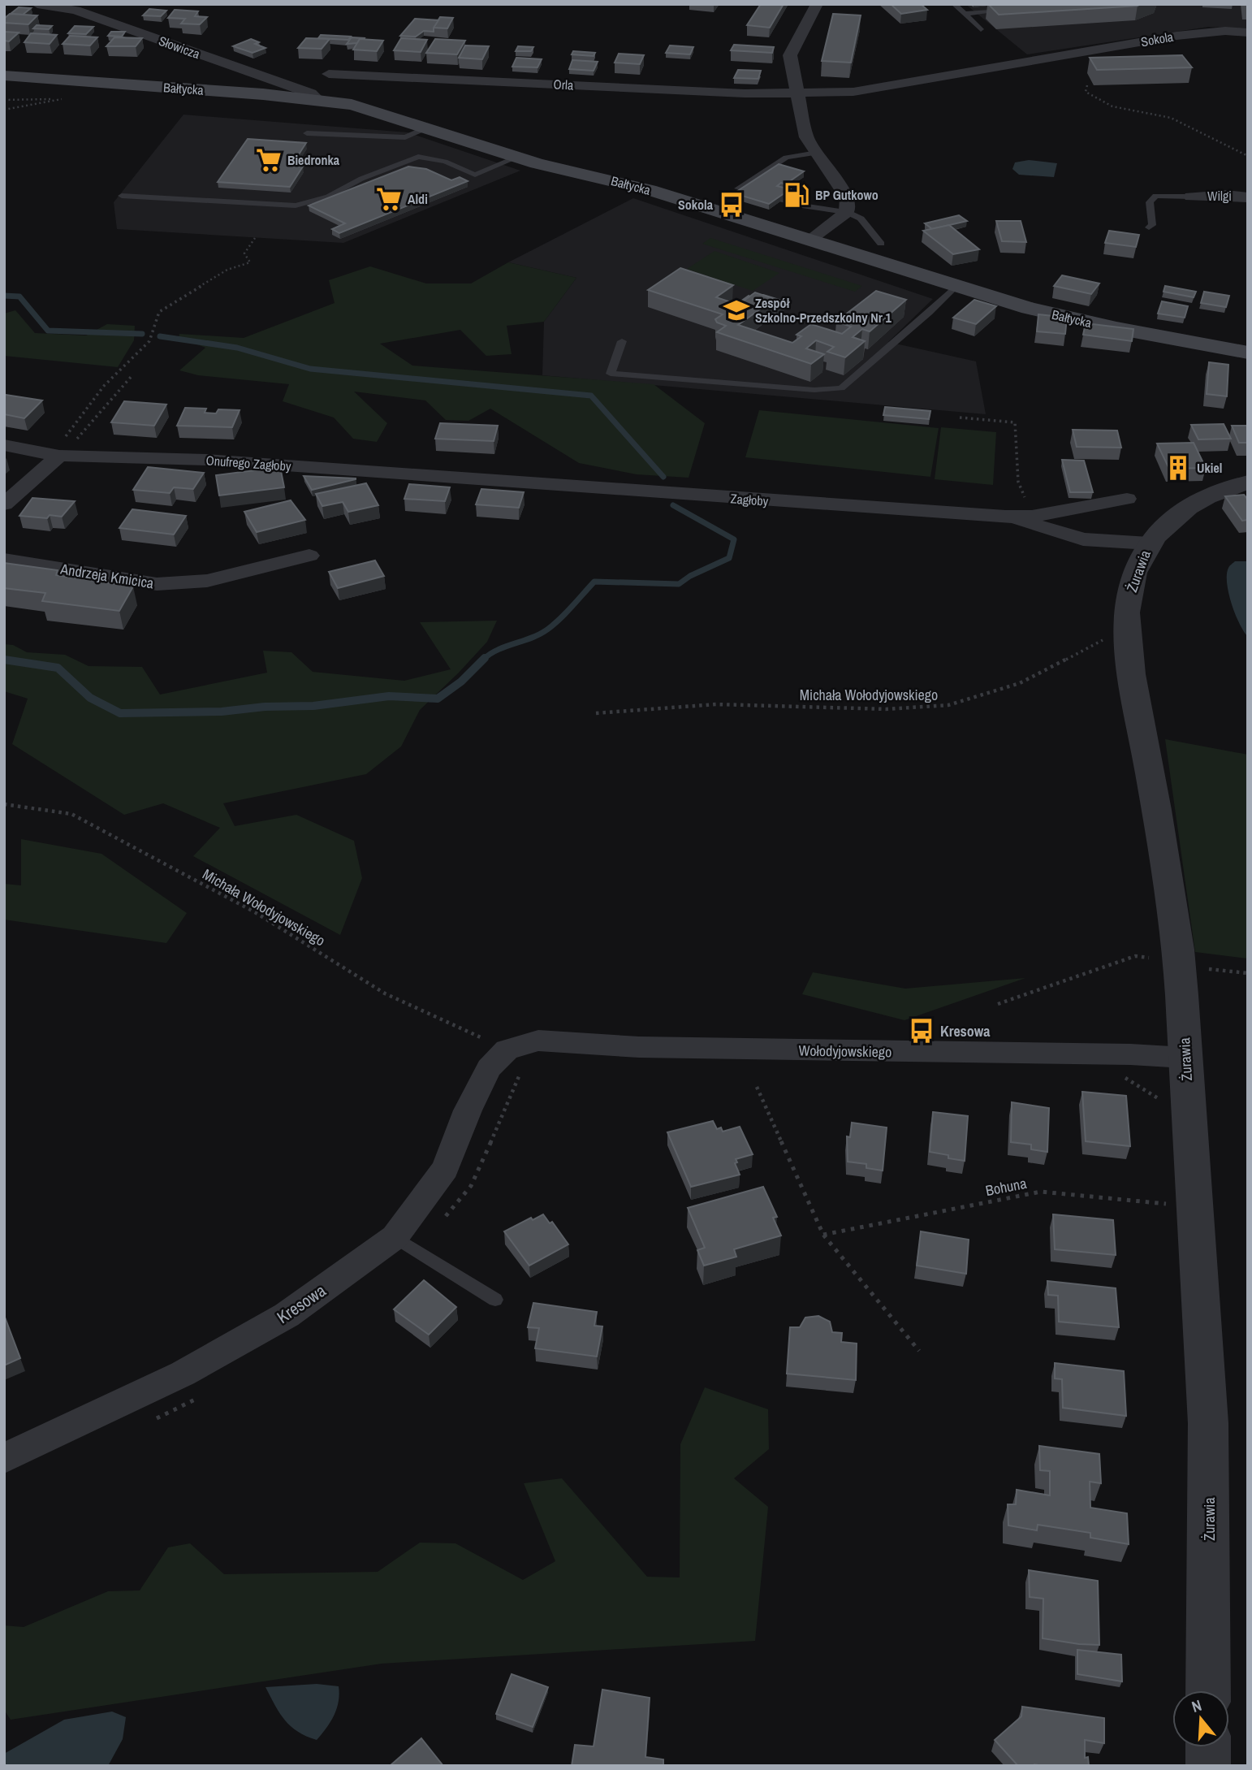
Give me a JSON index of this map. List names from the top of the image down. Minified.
{"streets":{"main road":["Bałtycka"],"street":["Sokola","Słowicza","Orla","Wilgi","Onufrego Zagłoby","Zagłoby","Żurawia","Andrzeja Kmicica","Wołodyjowskiego","Kresowa"],"path":["Michała Wołodyjowskiego","Bohuna"]},"crossings":[["Sokola","Orla"],["Słowicza","Bałtycka"],["Onufrego Zagłoby","Zagłoby"],["Zagłoby","Żurawia"],["Żurawia","Michała Wołodyjowskiego"],["Żurawia","Wołodyjowskiego"],["Żurawia","Bohuna"],["Michała Wołodyjowskiego","Wołodyjowskiego"],["Michała Wołodyjowskiego","Kresowa"],["Wołodyjowskiego","Kresowa"]],"places":{"supermarket":["Biedronka","Aldi"],"fuel station":["BP Gutkowo"],"bus stop":["Sokola","Kresowa"],"school or university":["Zespół Szkolno-Przedszkolny Nr 1"],"building":["Ukiel"]},"north":"top"}
